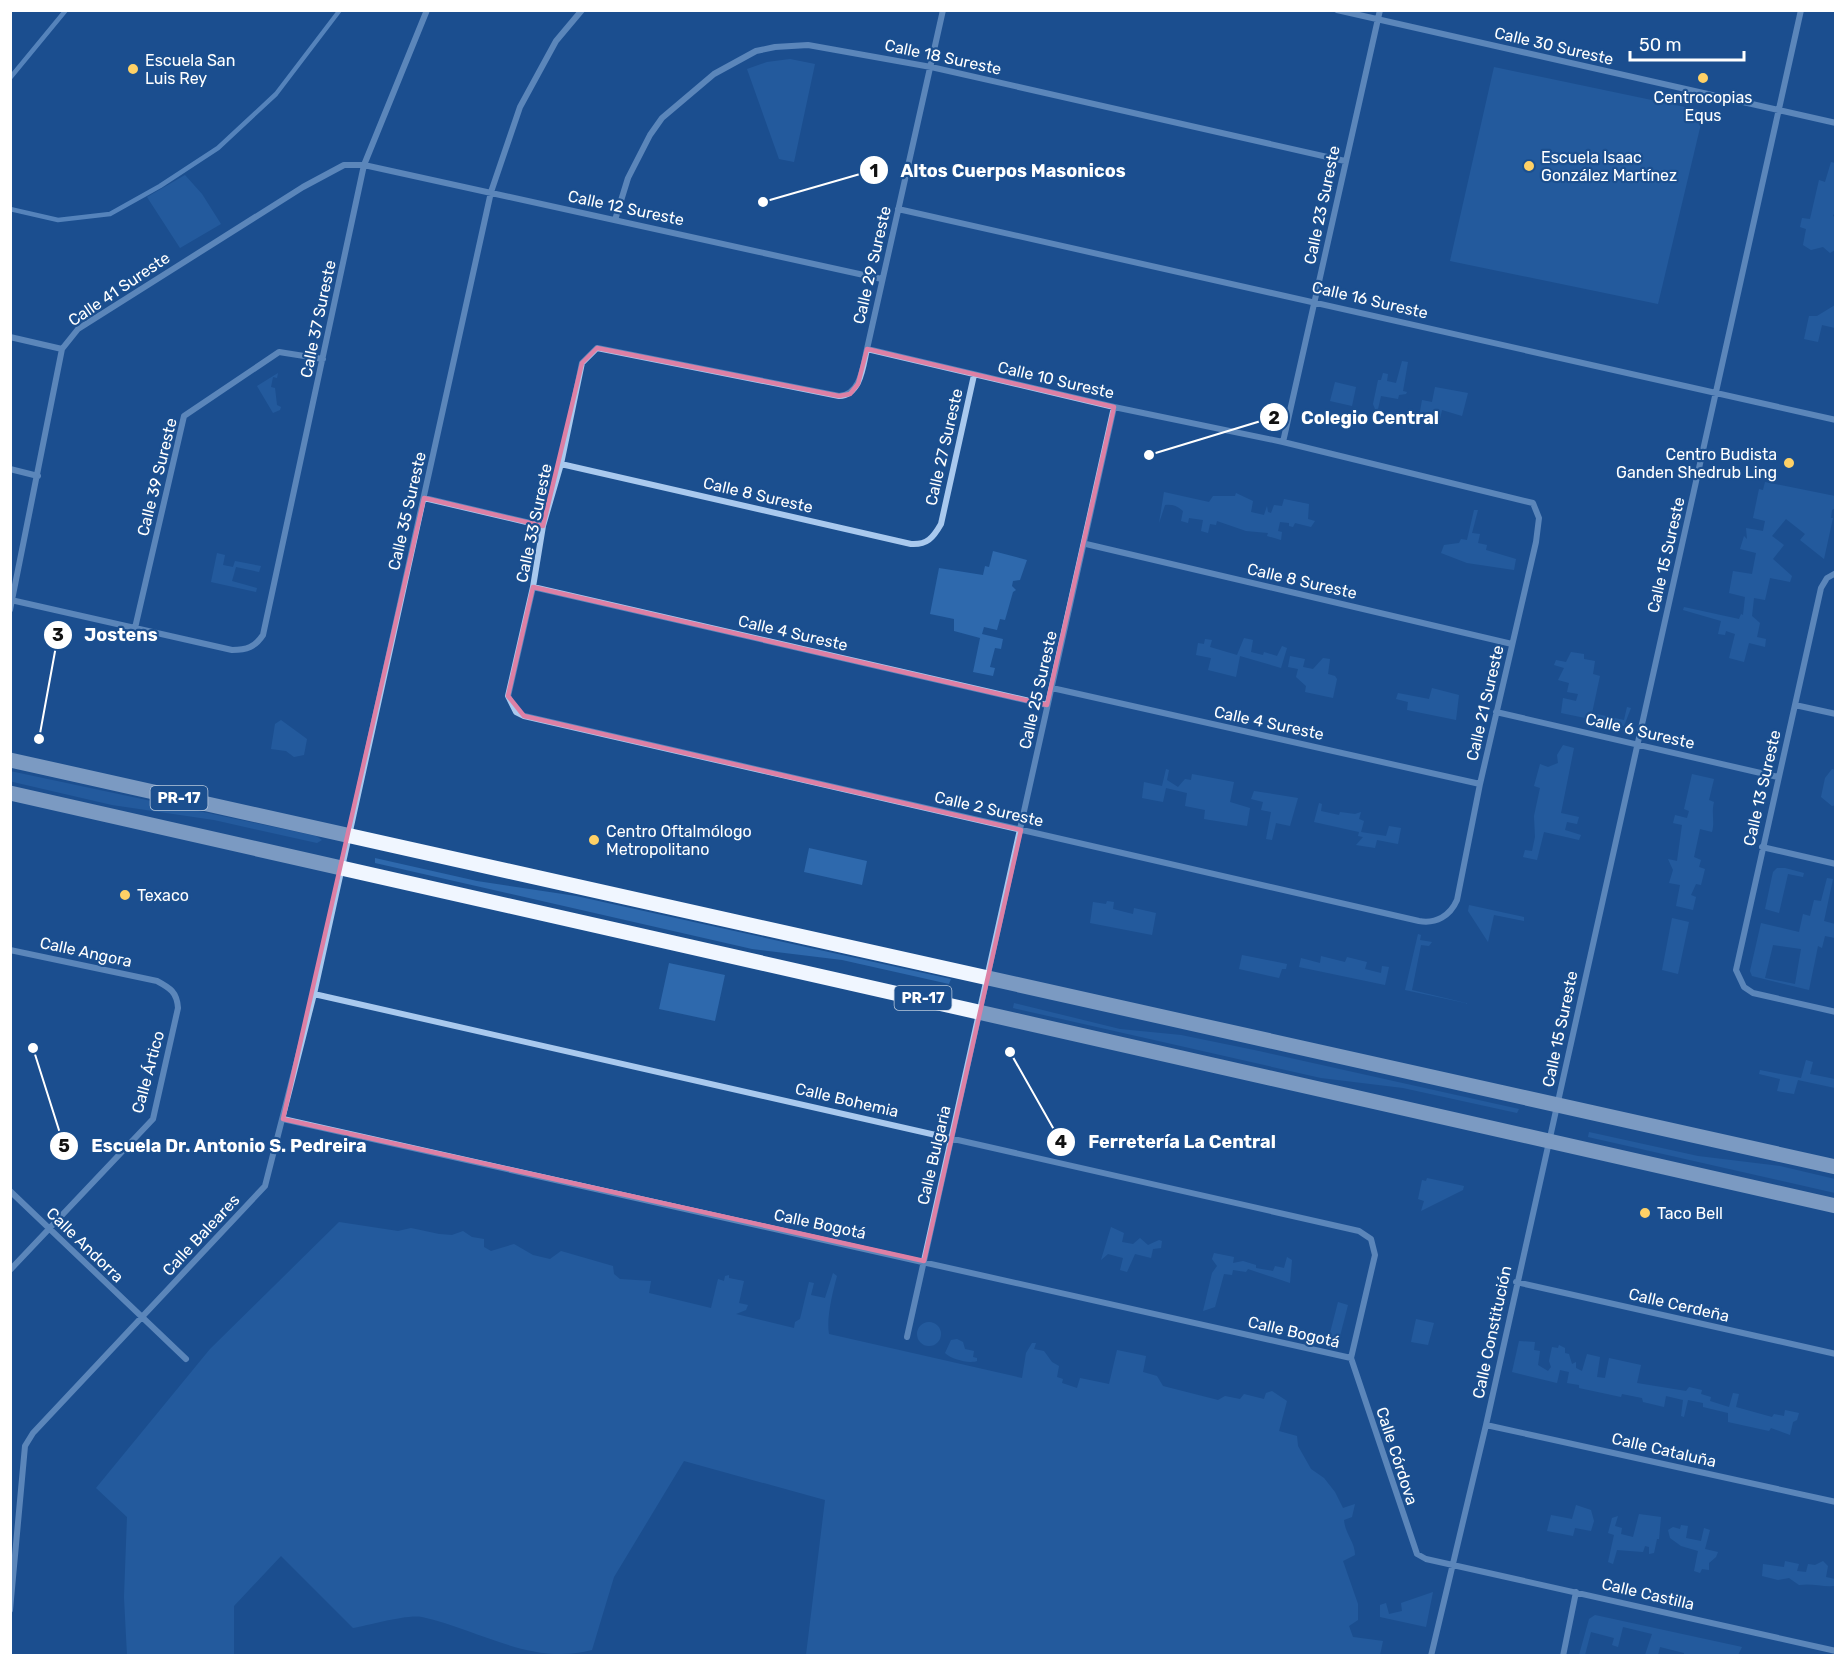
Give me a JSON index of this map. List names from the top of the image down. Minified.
{"streets":{"main road":["PR-17"],"street":["Calle 30 Sureste","Calle 18 Sureste","Calle 23 Sureste","Calle 12 Sureste","Calle 29 Sureste","Calle 41 Sureste","Calle 16 Sureste","Calle 37 Sureste","Calle 10 Sureste","Calle 27 Sureste","Calle 39 Sureste","Calle 8 Sureste","Calle 35 Sureste","Calle 33 Sureste","Calle 15 Sureste","Calle 4 Sureste","Calle 25 Sureste","Calle 21 Sureste","Calle 6 Sureste","Calle 13 Sureste","Calle 2 Sureste","Calle Angora","Calle Ártico","Calle Bohemia","Calle Bulgaria","Calle Bogotá","Calle Baleares","Calle Andorra","Calle Cerdeña","Calle Constitución","Calle Cataluña","Calle Córdova","Calle Castilla"]},"crossings":[["Calle 30 Sureste","Calle 23 Sureste"],["Calle 30 Sureste","Calle 15 Sureste"],["Calle 18 Sureste","Calle 23 Sureste"],["Calle 18 Sureste","Calle 12 Sureste"],["Calle 18 Sureste","Calle 29 Sureste"],["Calle 23 Sureste","Calle 16 Sureste"],["Calle 23 Sureste","Calle 10 Sureste"],["Calle 12 Sureste","Calle 29 Sureste"],["Calle 12 Sureste","Calle 41 Sureste"],["Calle 12 Sureste","Calle 37 Sureste"],["Calle 12 Sureste","Calle 35 Sureste"],["Calle 29 Sureste","Calle 16 Sureste"],["Calle 29 Sureste","Calle 10 Sureste"],["Calle 29 Sureste","Calle 33 Sureste"],["Calle 41 Sureste","Calle 37 Sureste"],["Calle 16 Sureste","Calle 15 Sureste"],["Calle 37 Sureste","Calle 39 Sureste"],["Calle 10 Sureste","Calle 27 Sureste"],["Calle 10 Sureste","Calle 33 Sureste"],["Calle 10 Sureste","Calle 25 Sureste"],["Calle 10 Sureste","Calle 21 Sureste"],["Calle 27 Sureste","Calle 8 Sureste"],["Calle 8 Sureste","Calle 33 Sureste"],["Calle 8 Sureste","Calle 25 Sureste"],["Calle 8 Sureste","Calle 21 Sureste"],["Calle 35 Sureste","PR-17"],["Calle 35 Sureste","Calle Baleares"],["Calle 33 Sureste","Calle 4 Sureste"],["Calle 33 Sureste","Calle 2 Sureste"],["Calle 15 Sureste","Calle 6 Sureste"],["Calle 15 Sureste","PR-17"],["Calle 15 Sureste","Calle Constitución"],["Calle 4 Sureste","Calle 25 Sureste"],["Calle 4 Sureste","Calle 21 Sureste"],["Calle 25 Sureste","PR-17"],["Calle 25 Sureste","Calle 2 Sureste"],["Calle 25 Sureste","Calle Bulgaria"],["Calle 21 Sureste","Calle 6 Sureste"],["Calle 21 Sureste","Calle 2 Sureste"],["Calle 6 Sureste","Calle 13 Sureste"],["PR-17","Calle Bulgaria"],["PR-17","Calle Baleares"],["PR-17","Calle Constitución"],["Calle Angora","Calle Ártico"],["Calle Ártico","Calle Andorra"],["Calle Bohemia","Calle Bulgaria"],["Calle Bohemia","Calle Bogotá"],["Calle Bohemia","Calle Baleares"],["Calle Bohemia","Calle Córdova"],["Calle Bulgaria","Calle Bogotá"],["Calle Bogotá","Calle Baleares"],["Calle Bogotá","Calle Córdova"],["Calle Baleares","Calle Andorra"],["Calle Cerdeña","Calle Constitución"],["Calle Constitución","Calle Cataluña"],["Calle Constitución","Calle Córdova"],["Calle Constitución","Calle Castilla"],["Calle Córdova","Calle Castilla"]],"places":["Escuela San Luis Rey","Centrocopias Equs","Escuela Isaac González Martínez","Altos Cuerpos Masonicos","Colegio Central","Centro Budista Ganden Shedrub Ling","Jostens","Centro Oftalmólogo Metropolitano","Texaco","Escuela Dr. Antonio S. Pedreira","Ferretería La Central","Taco Bell"],"scale_bar":"50 m"}
